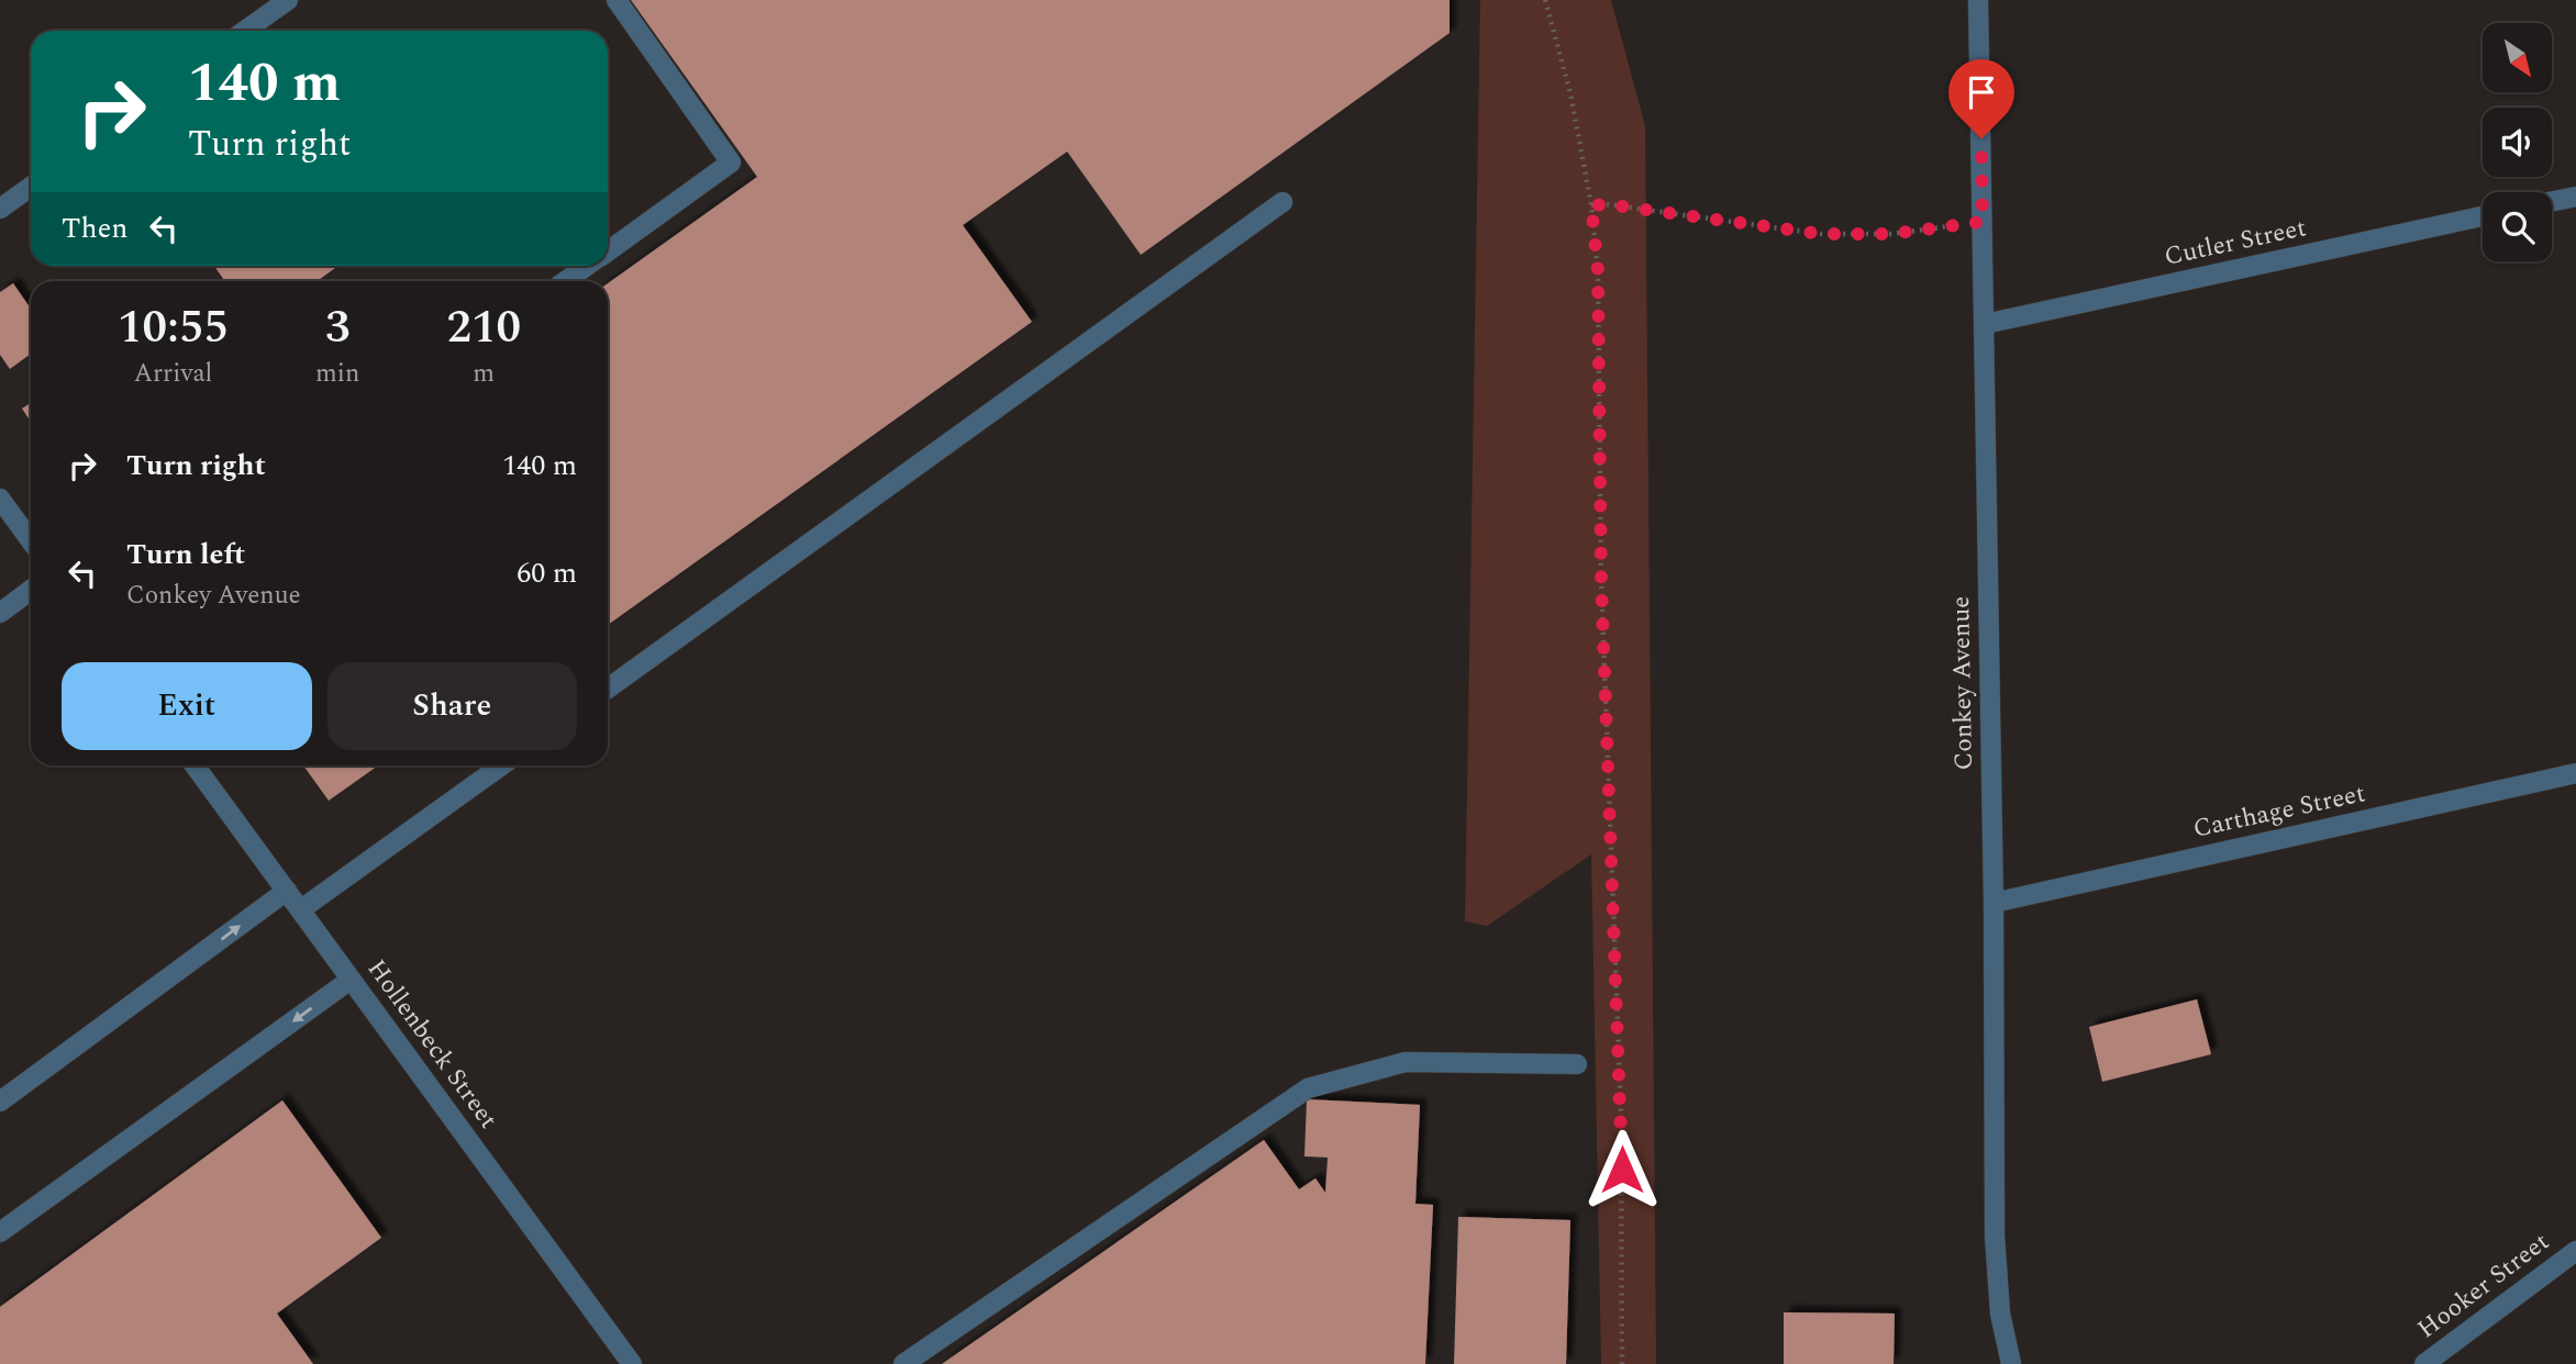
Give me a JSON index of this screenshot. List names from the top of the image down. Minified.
{"streets":{"street":["Cutler Street","Conkey Avenue","Carthage Street","Hollenbeck Street","Hooker Street"]},"crossings":[["Cutler Street","Conkey Avenue"],["Conkey Avenue","Carthage Street"]],"north":"bottom right","page":{"turn":["140 m","Turn right"],"then":"Then","eta":["10:55","Arrival","3","min","210","m"],"list":[{"name":"Turn right","value":"140 m"},{"name":"Turn left","note":"Conkey Avenue","value":"60 m"}],"buttons":["Exit","Share"]}}
